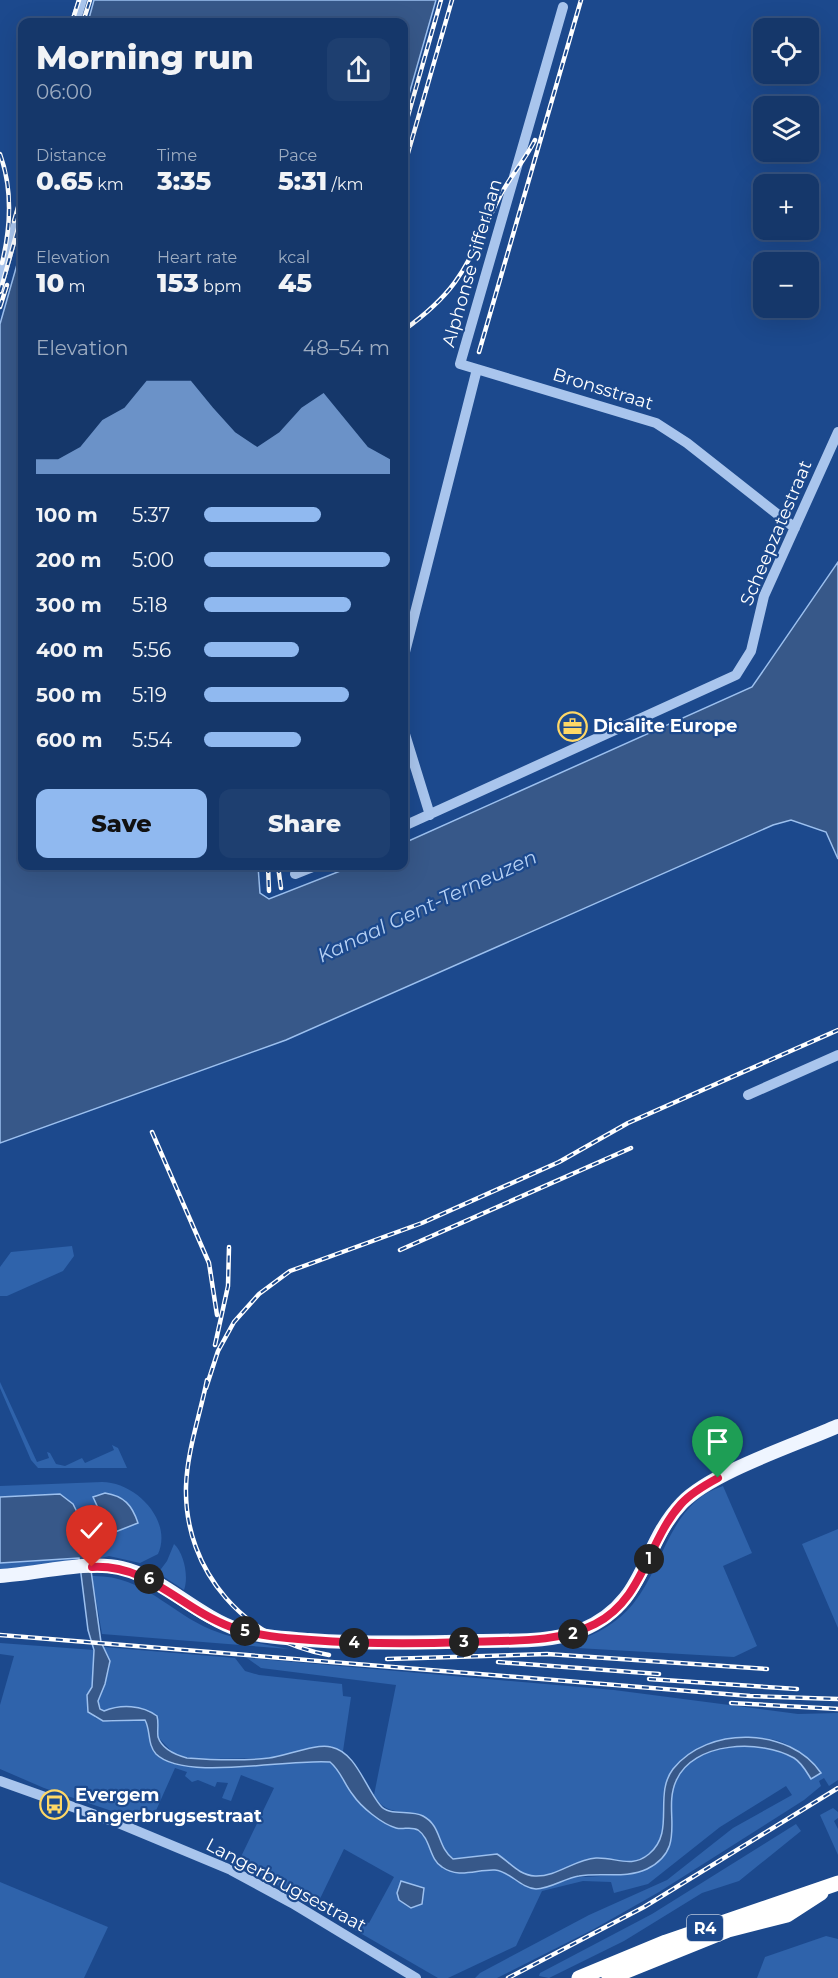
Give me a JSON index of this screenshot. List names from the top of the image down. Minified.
{"streets":{"highway":["R4"],"street":["Alphonse Sifferlaan","Bronsstraat","Scheepzatestraat","Langerbrugsestraat"]},"crossings":[["Alphonse Sifferlaan","Bronsstraat"],["Bronsstraat","Scheepzatestraat"]],"water":["Kanaal Gent-Terneuzen"],"places":{"office":["Dicalite Europe"],"bus stop":["Evergem Langerbrugsestraat"]},"page":{"map_buttons":["+","−"],"heading":["Morning run","06:00"],"stats":[["Distance","0.65 km"],["Time","3:35"],["Pace","5:31 /km"],["Elevation","10 m"],["Heart rate","153 bpm"],["kcal","45"]],"chart":["Elevation","48–54 m"],"list":[{"name":"100 m","note":"5:37"},{"name":"200 m","note":"5:00"},{"name":"300 m","note":"5:18"},{"name":"400 m","note":"5:56"},{"name":"500 m","note":"5:19"},{"name":"600 m","note":"5:54"}],"buttons":["Save","Share"],"pins":["1","6","5","2","3","4"]}}
